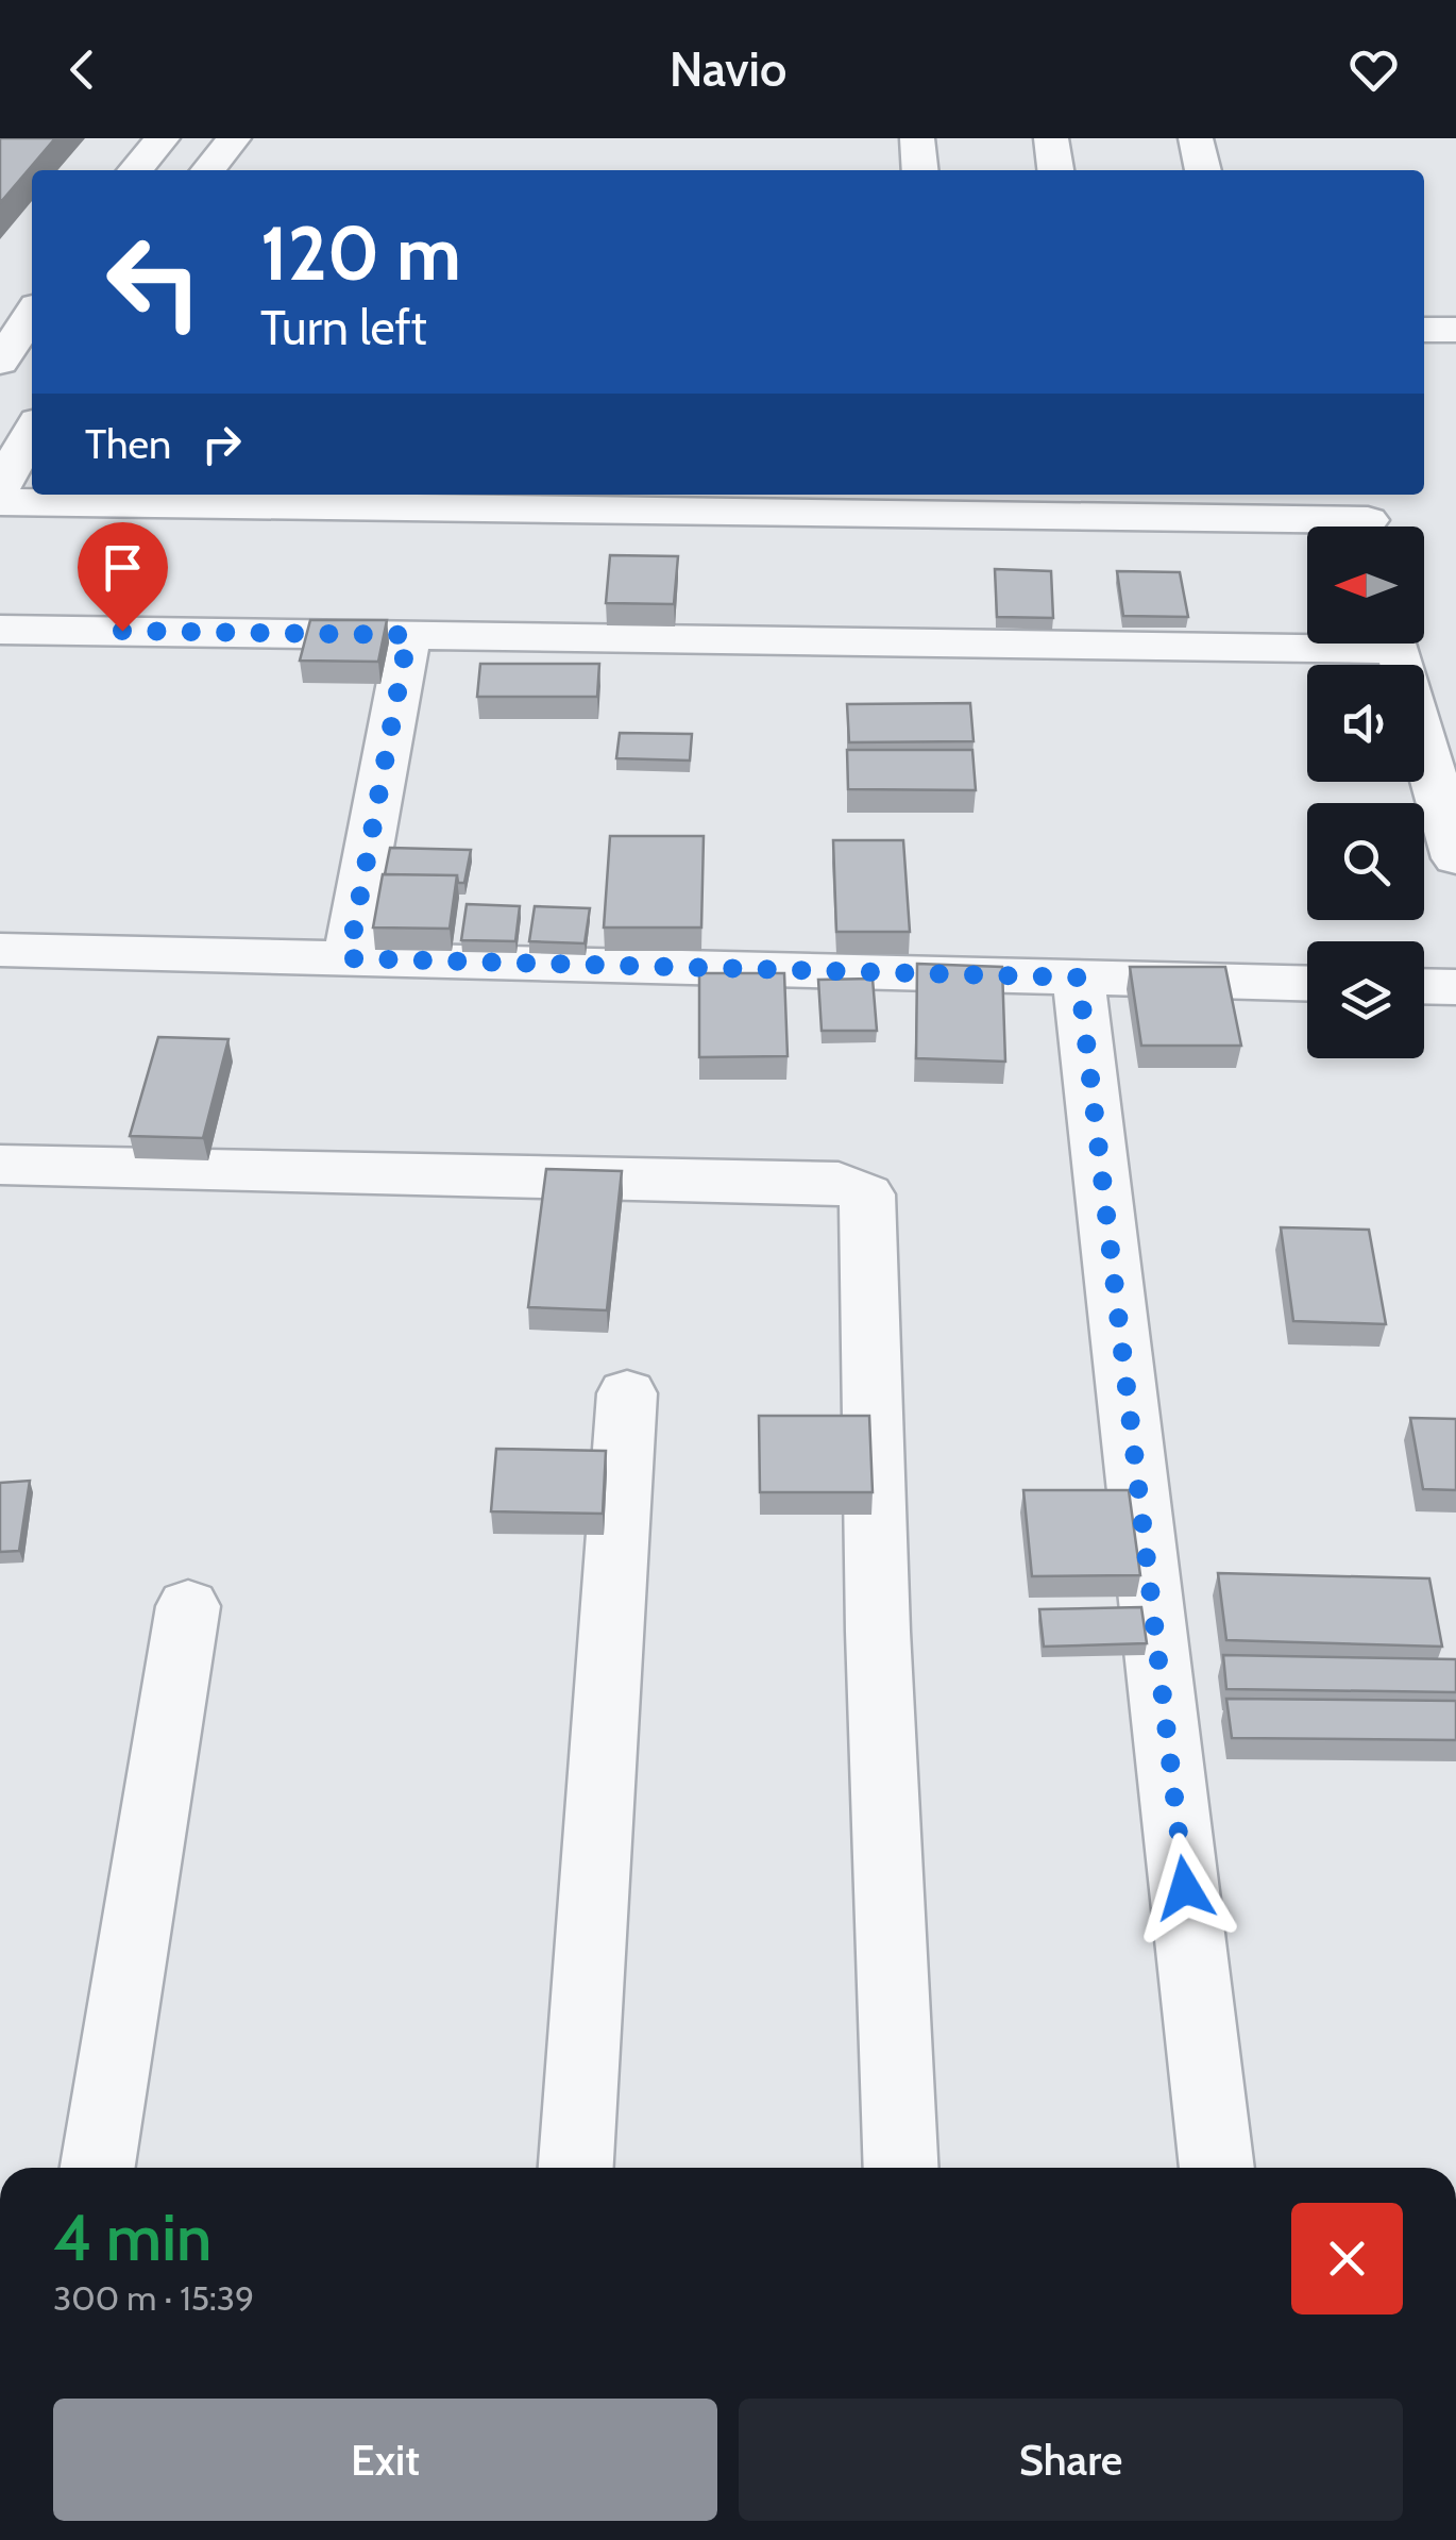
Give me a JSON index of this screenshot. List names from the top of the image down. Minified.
{"north":"left","page":{"header":"Navio","turn":["120 m","Turn left"],"then":"Then","heading":["4 min","300 m · 15:39"],"buttons":["Exit","Share"]}}
